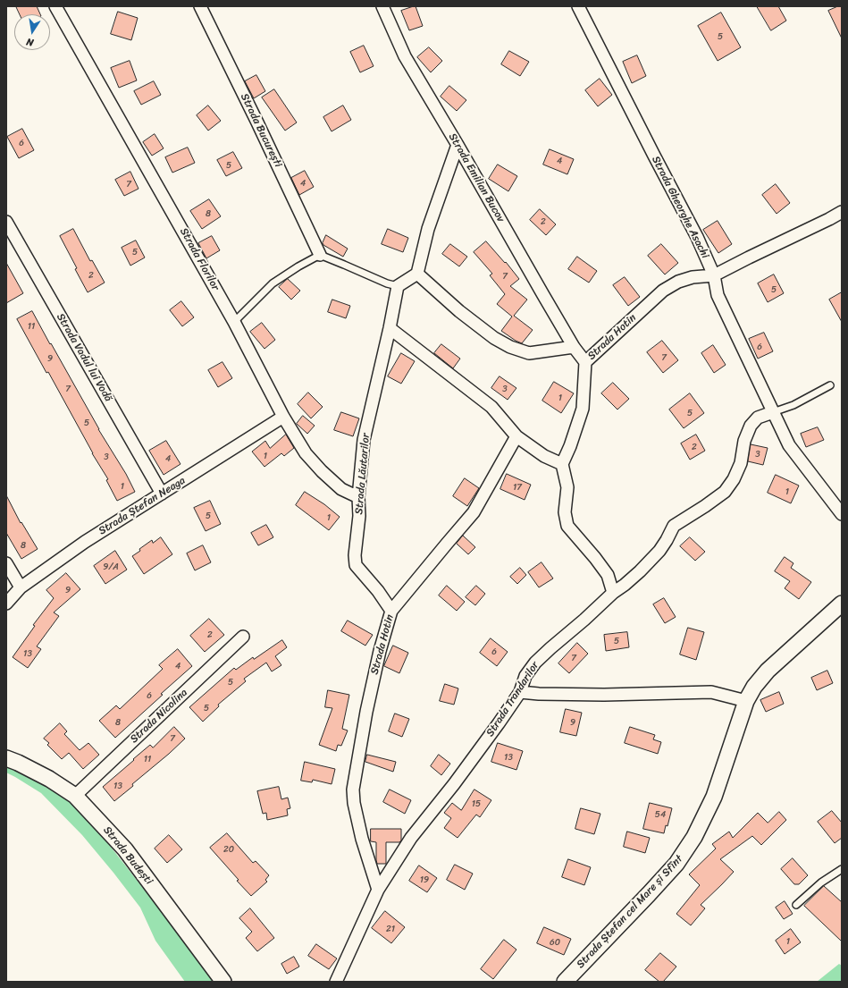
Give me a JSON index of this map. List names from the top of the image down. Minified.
{"streets":{"street":["Strada București","Strada Emilian Bucov","Strada Gheorghe Asachi","Strada Florilor","Strada Hotin","Strada Vadul lui Vodă","Strada Lăutarilor","Strada Ștefan Neaga","Strada Trandarilor","Strada Nicolina","Strada Budești","Strada Ștefan cel Mare și Sfînt"]},"crossings":[["Strada Emilian Bucov","Strada Hotin"],["Strada Gheorghe Asachi","Strada Hotin"],["Strada Gheorghe Asachi","Strada Trandarilor"],["Strada Florilor","Strada Lăutarilor"],["Strada Florilor","Strada Ștefan Neaga"],["Strada Hotin","Strada Lăutarilor"],["Strada Hotin","Strada Trandarilor"],["Strada Vadul lui Vodă","Strada Ștefan Neaga"],["Strada Nicolina","Strada Budești"]],"house_numbers":["5","6","4","5","4","7","8","2","5","2","7","5","11","6","7","9","7","3","1","5","5","2","3","1","3","4","1","17","1","5","1","8","9/A","9","2","5","6","13","7","4","5","6","5","8","9","7","13","11","13","15","54","20","19","21","1","60"],"north":"bottom"}
